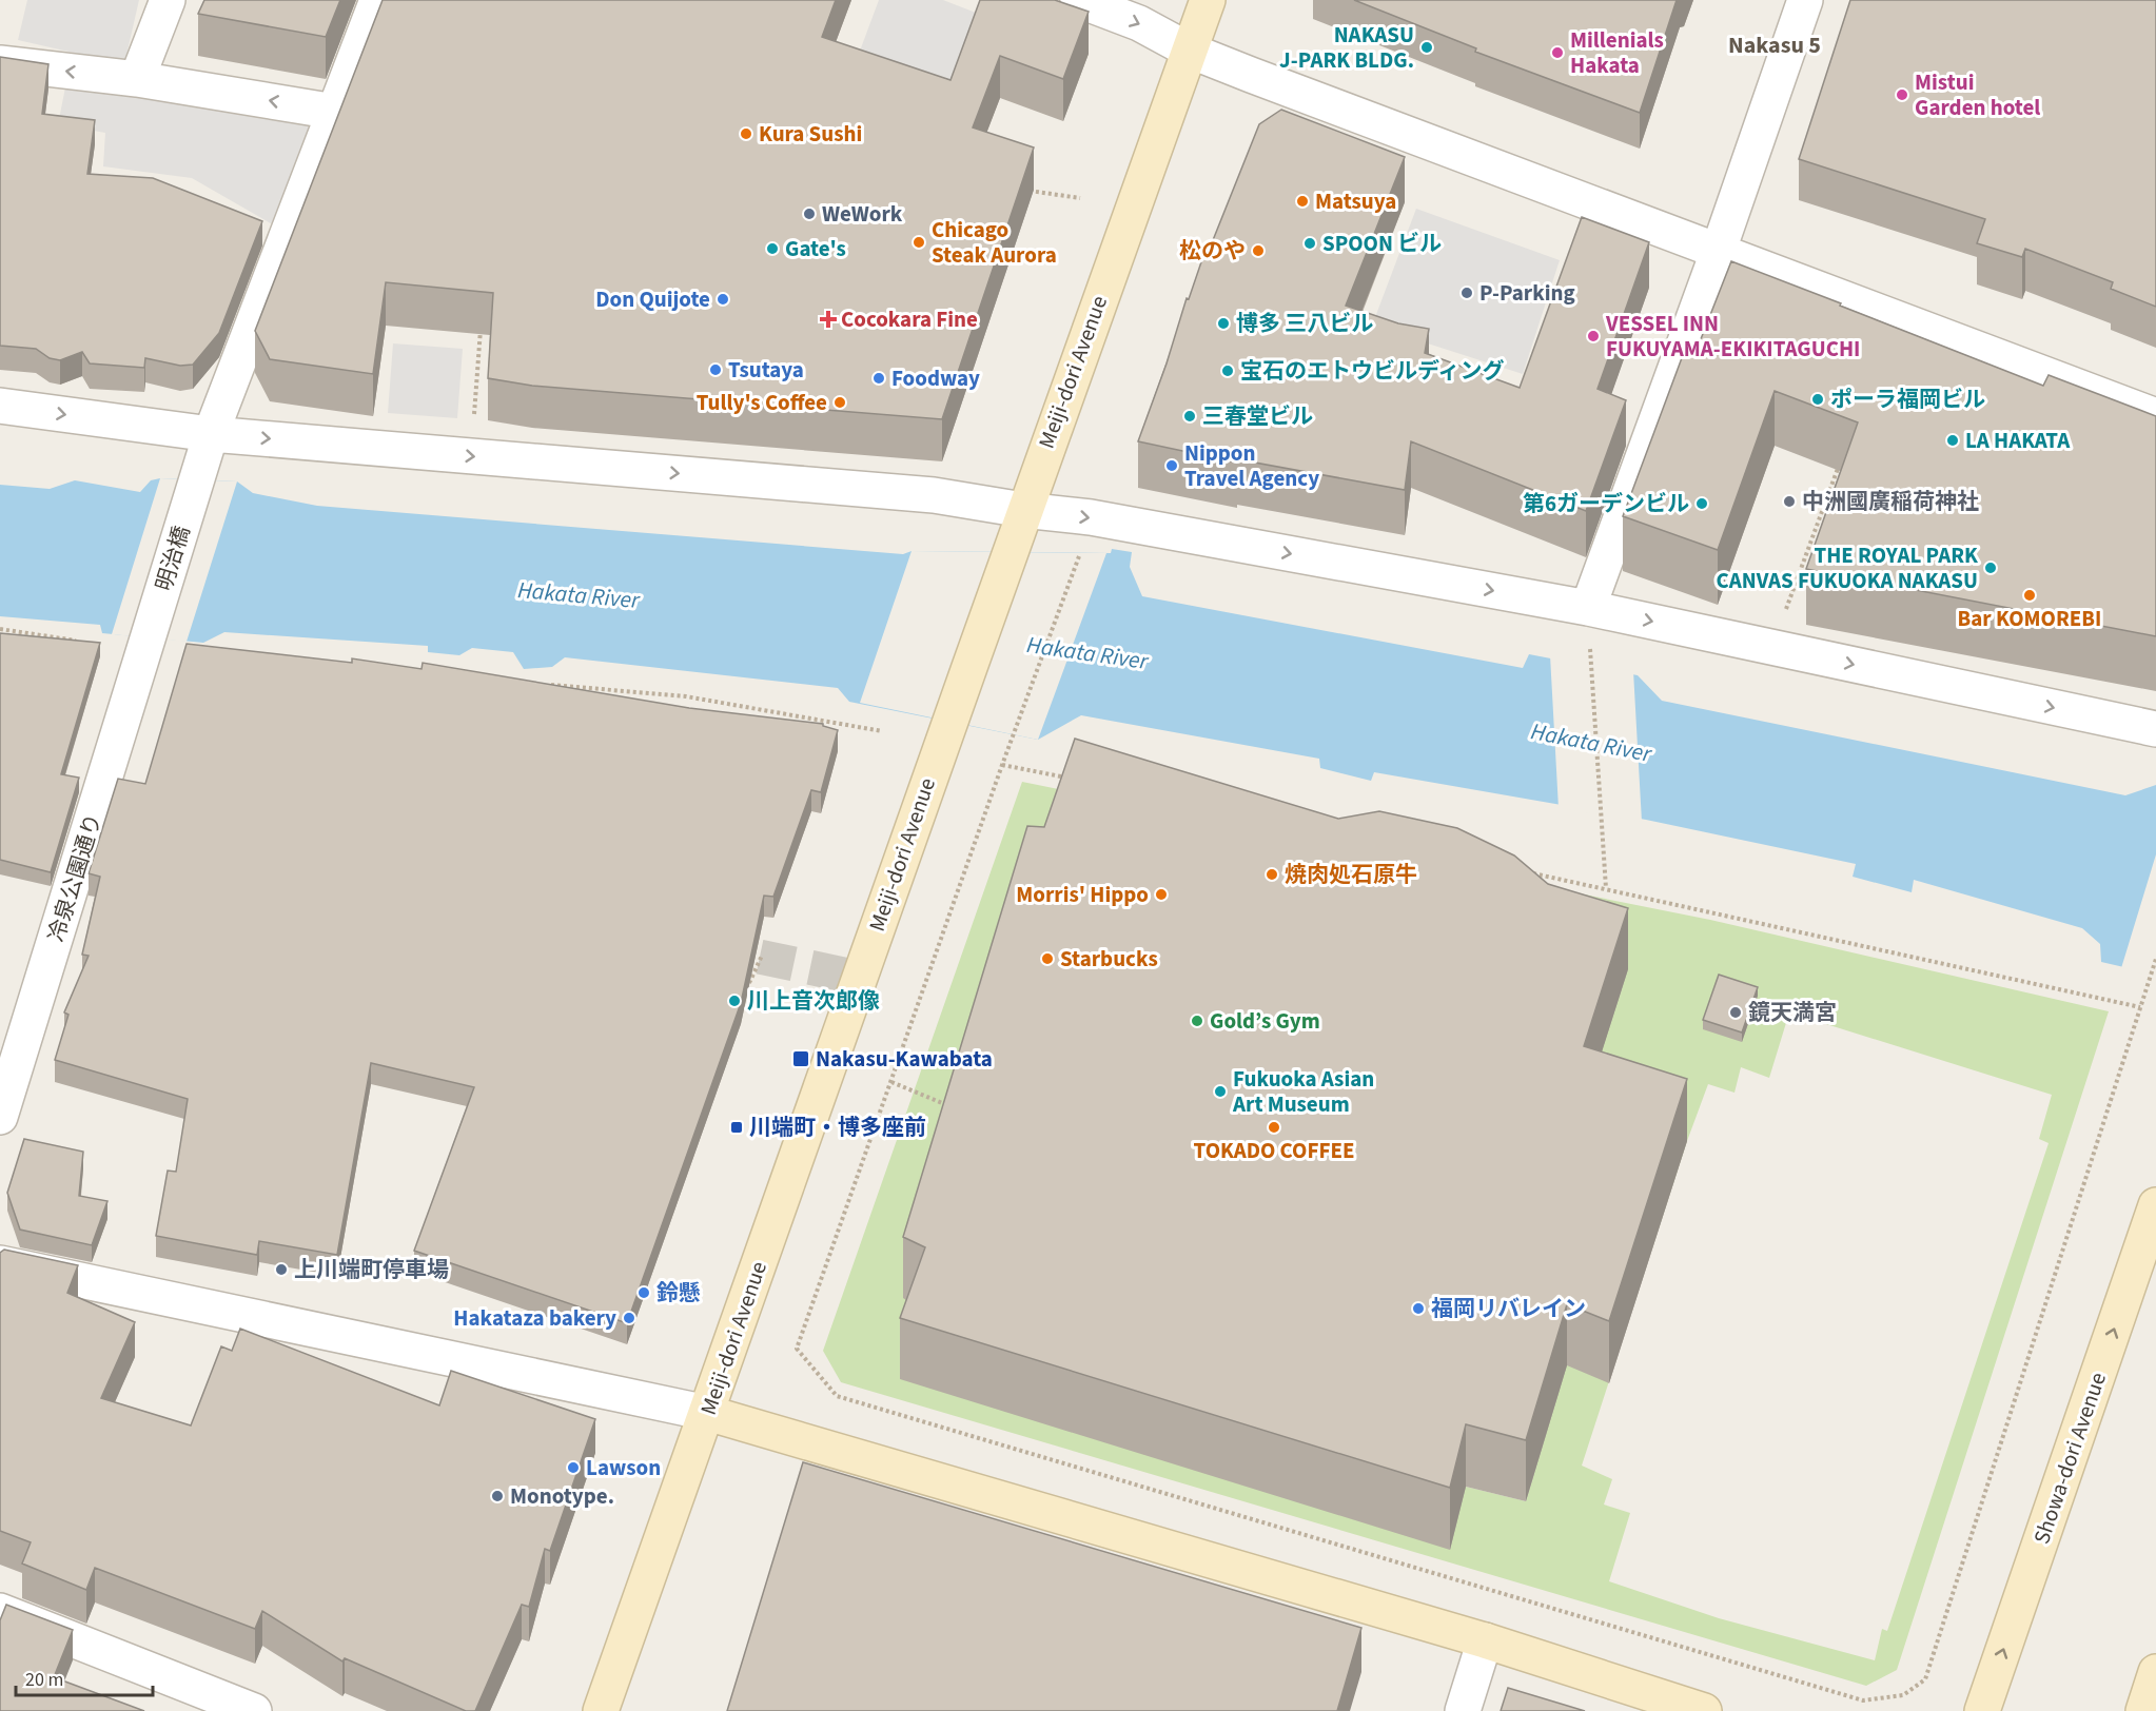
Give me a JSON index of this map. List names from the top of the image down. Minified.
{"streets":{"street":["Meiji-dori Avenue","明治橋","冷泉公園通り","Showa-dori Avenue"]},"crossings":[["明治橋","冷泉公園通り"]],"one_way":["Showa-dori Avenue"],"districts":["Nakasu 5"],"water":["Hakata River"],"places":{"other":["NAKASU J-PARK BLDG.","Millenials Hakata","Mistui Garden hotel","Kura Sushi","Matsuya","WeWork","Chicago Steak Aurora","SPOON ビル","Gate's","松のや","P-Parking","Don Quijote","博多 三八ビル","VESSEL INN FUKUYAMA-EKIKITAGUCHI","Tsutaya","宝石のエトウビルディング","Foodway","ポーラ福岡ビル","Tully's Coffee","三春堂ビル","LA HAKATA","Nippon Travel Agency","中洲國廣稲荷神社","第6ガーデンビル","THE ROYAL PARK CANVAS FUKUOKA NAKASU","Bar KOMOREBI","焼肉処石原牛","Morris' Hippo","Starbucks","川上音次郎像","鏡天満宮","Gold’s Gym","Fukuoka Asian Art Museum","TOKADO COFFEE","上川端町停車場","鈴懸","福岡リバレイン","Hakataza bakery","Lawson","Monotype."],"health":["Cocokara Fine"],"transit":["Nakasu-Kawabata","川端町・博多座前"]},"scale_bar":"20 m"}
